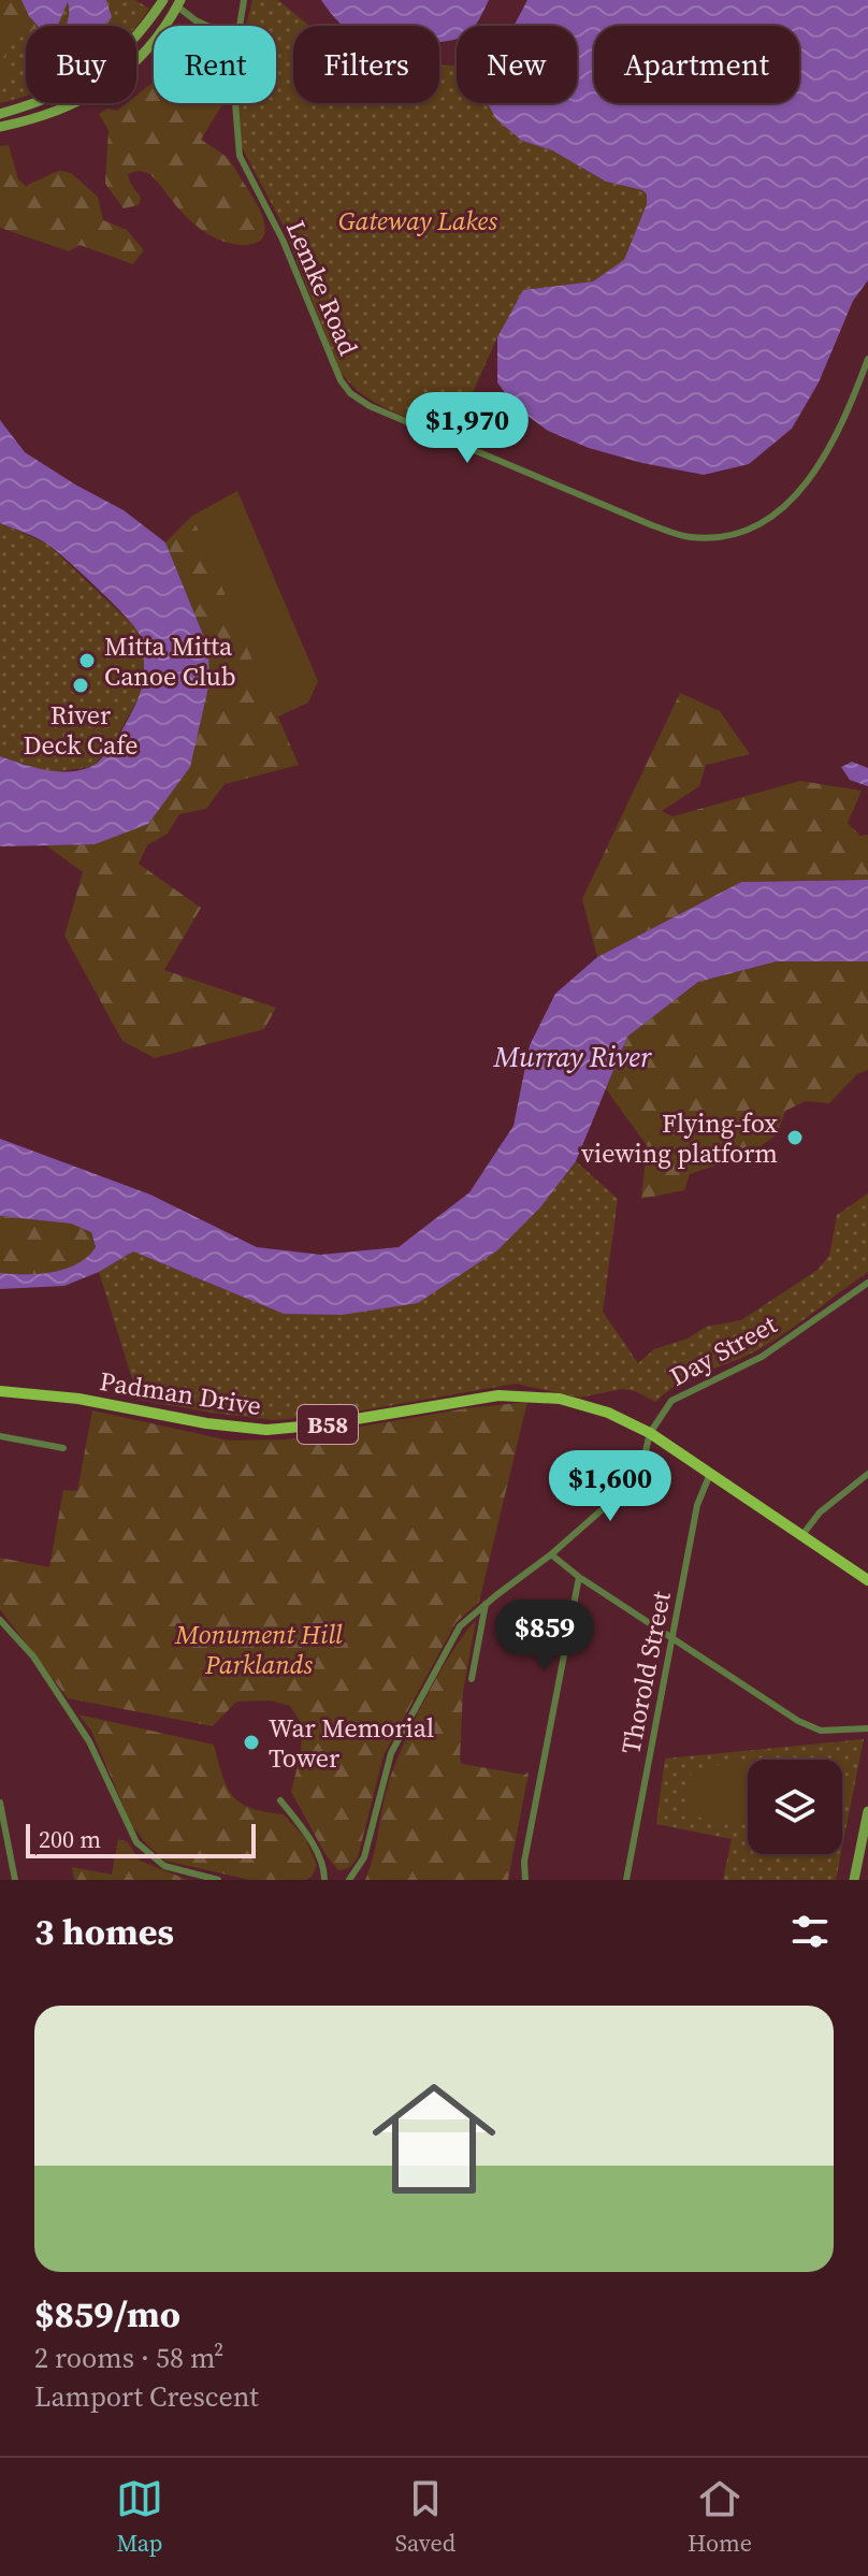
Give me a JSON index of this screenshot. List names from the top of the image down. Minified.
{"streets":{"main road":["Padman Drive","B58"],"street":["Lemke Road","Day Street","Thorold Street"]},"crossings":[["Day Street","Padman Drive"],["Padman Drive","Thorold Street"]],"water":["Murray River"],"parks":["Gateway Lakes","Monument Hill Parklands"],"places":["Mitta Mitta Canoe Club","River Deck Cafe","Flying-fox viewing platform","War Memorial Tower"],"scale_bar":"200 m","page":{"chip":["Buy","Rent","Filters","New","Apartment"],"price":["$1,970","$1,600","$859"],"scale":"200 m","heading":"3 homes","list":[{"name":"$859/mo","note":"2 rooms · 58 m² · Lamport Crescent"}],"tabs":["Map","Saved","Home"]}}
